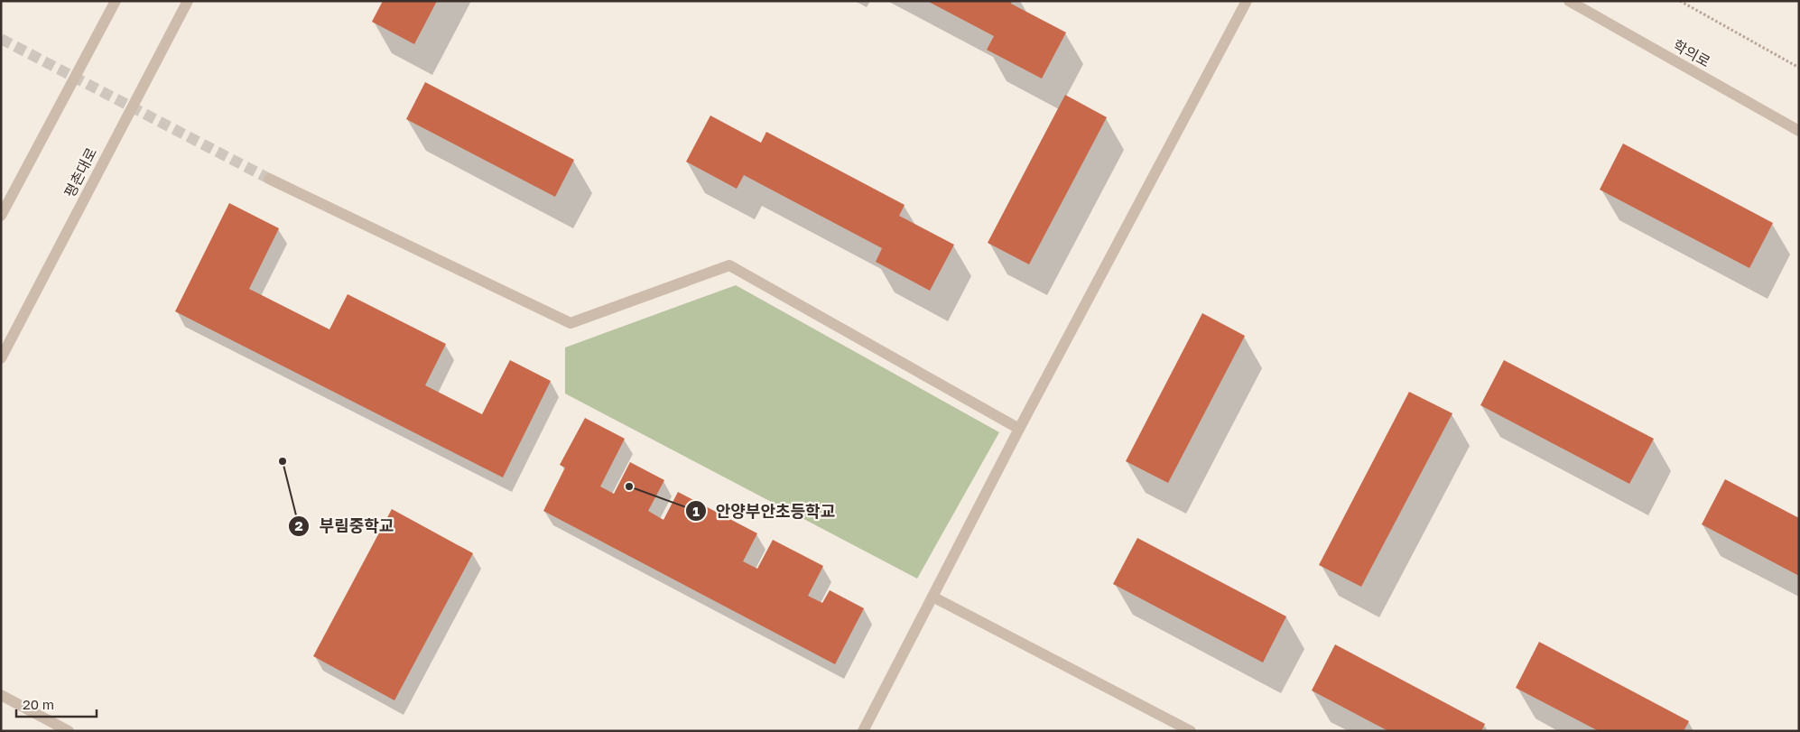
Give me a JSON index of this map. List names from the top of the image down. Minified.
{"streets":{"street":["학의로","평촌대로"]},"places":["부림중학교","안양부안초등학교"],"scale_bar":"20 m"}
